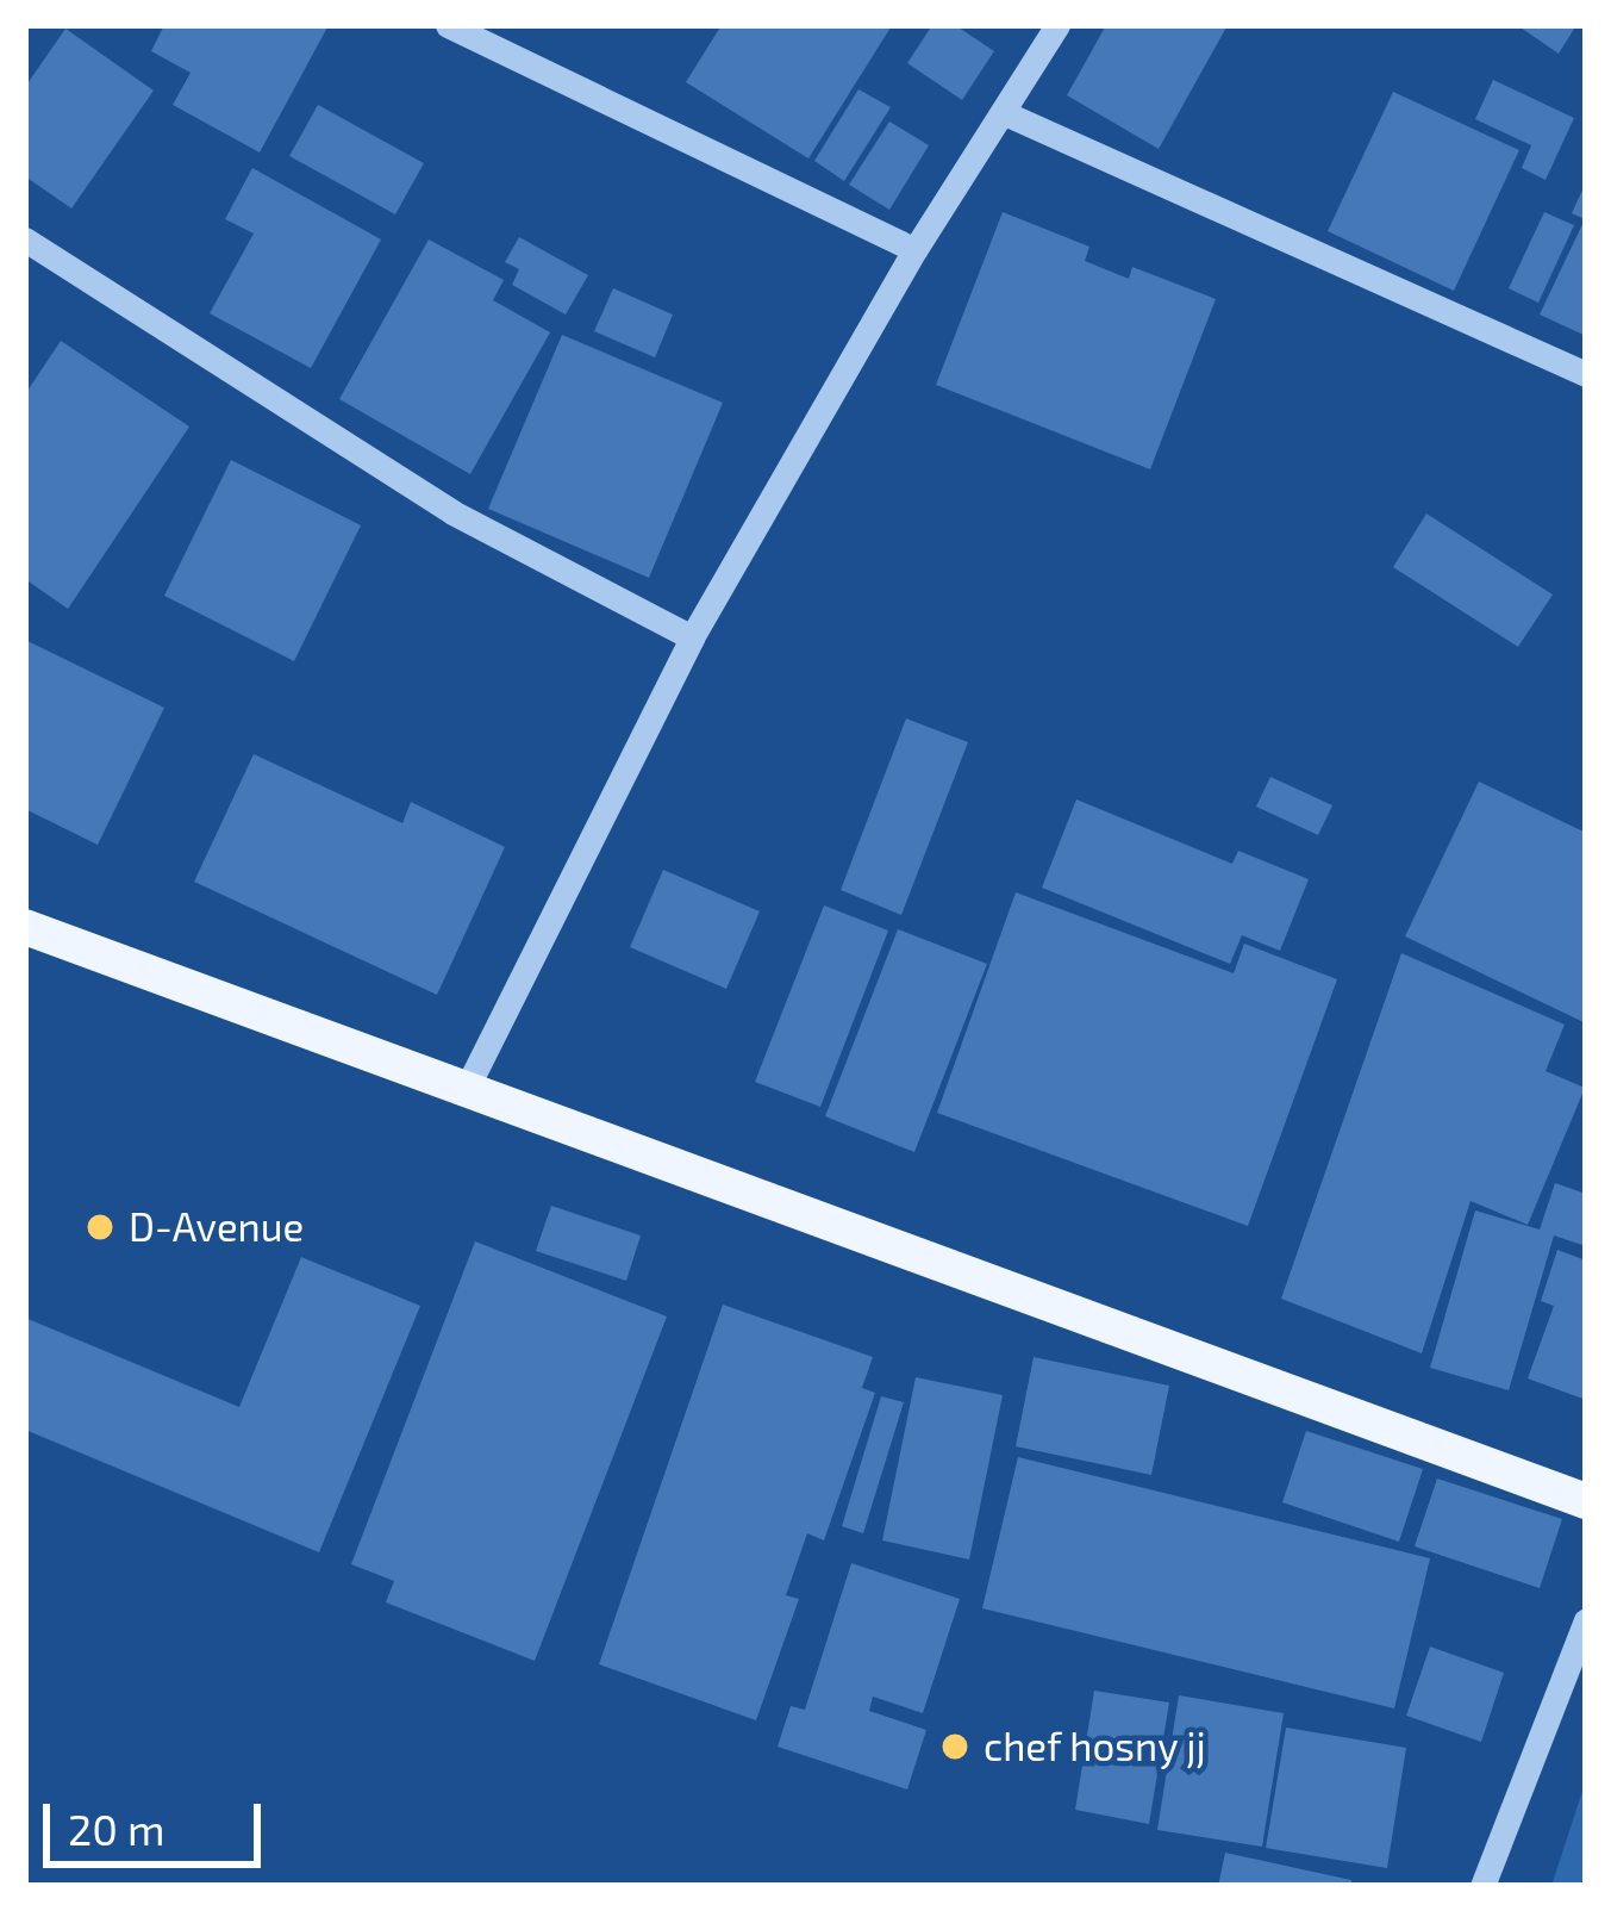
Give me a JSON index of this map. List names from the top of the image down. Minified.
{"places":["D-Avenue","chef hosny jj"],"scale_bar":"20 m"}
